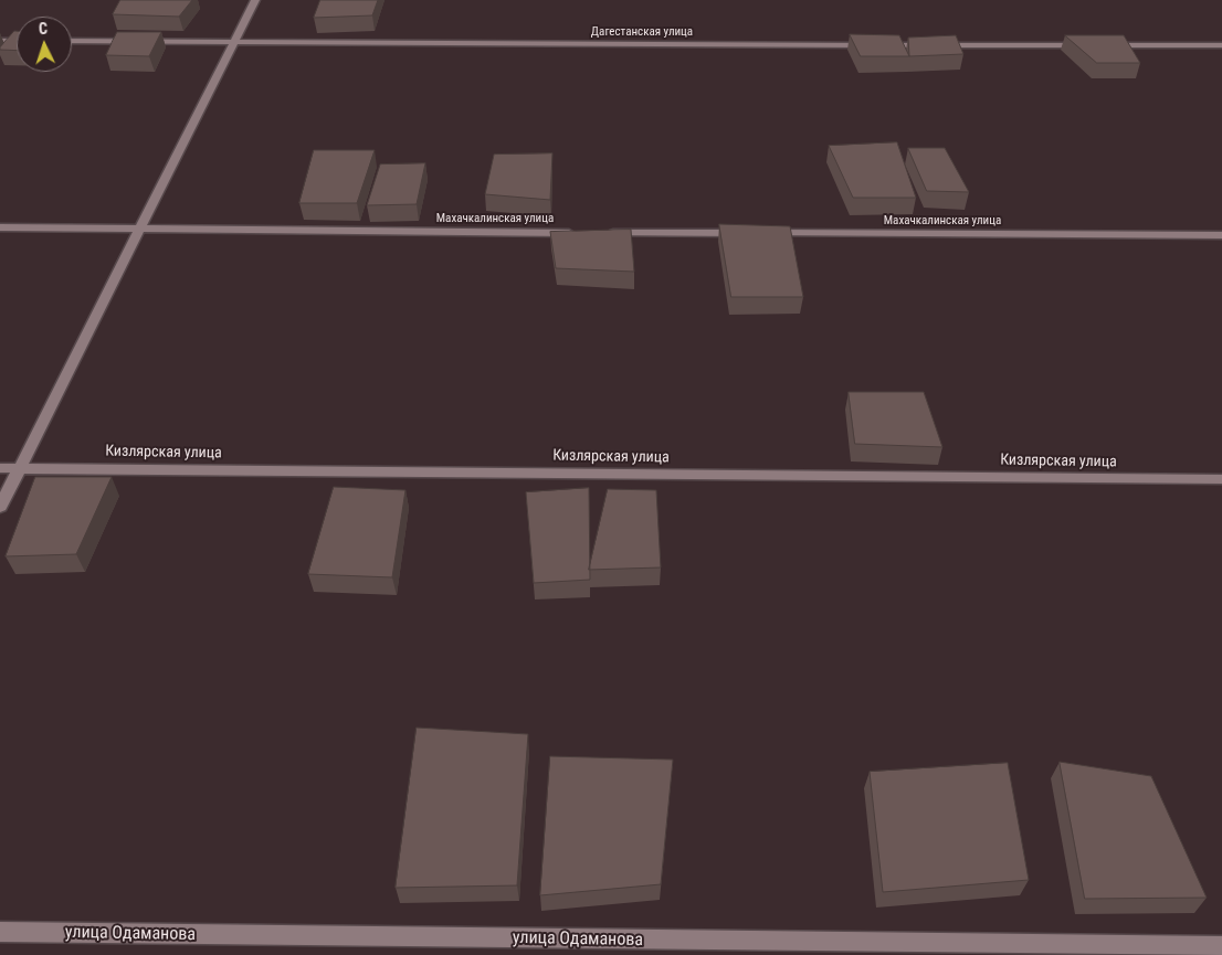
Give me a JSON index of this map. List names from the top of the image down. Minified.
{"streets":{"street":["Дагестанская улица","Махачкалинская улица","Кизлярская улица","улица Одаманова"]},"north":"top"}
